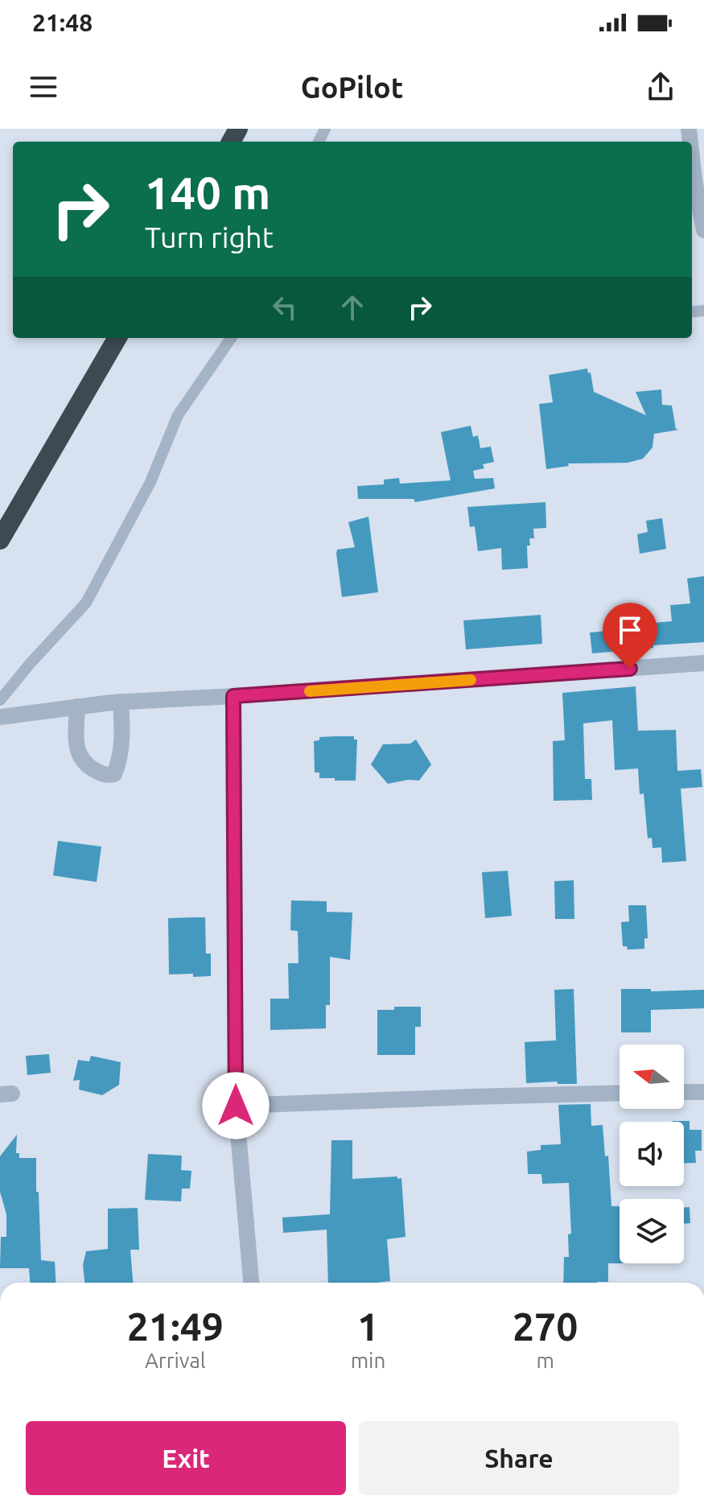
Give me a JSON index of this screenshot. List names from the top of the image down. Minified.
{"north":"left","page":{"status":"21:48","header":"GoPilot","turn":["140 m","Turn right"],"eta":["21:49","Arrival","1","min","270","m"],"buttons":["Exit","Share"]}}
